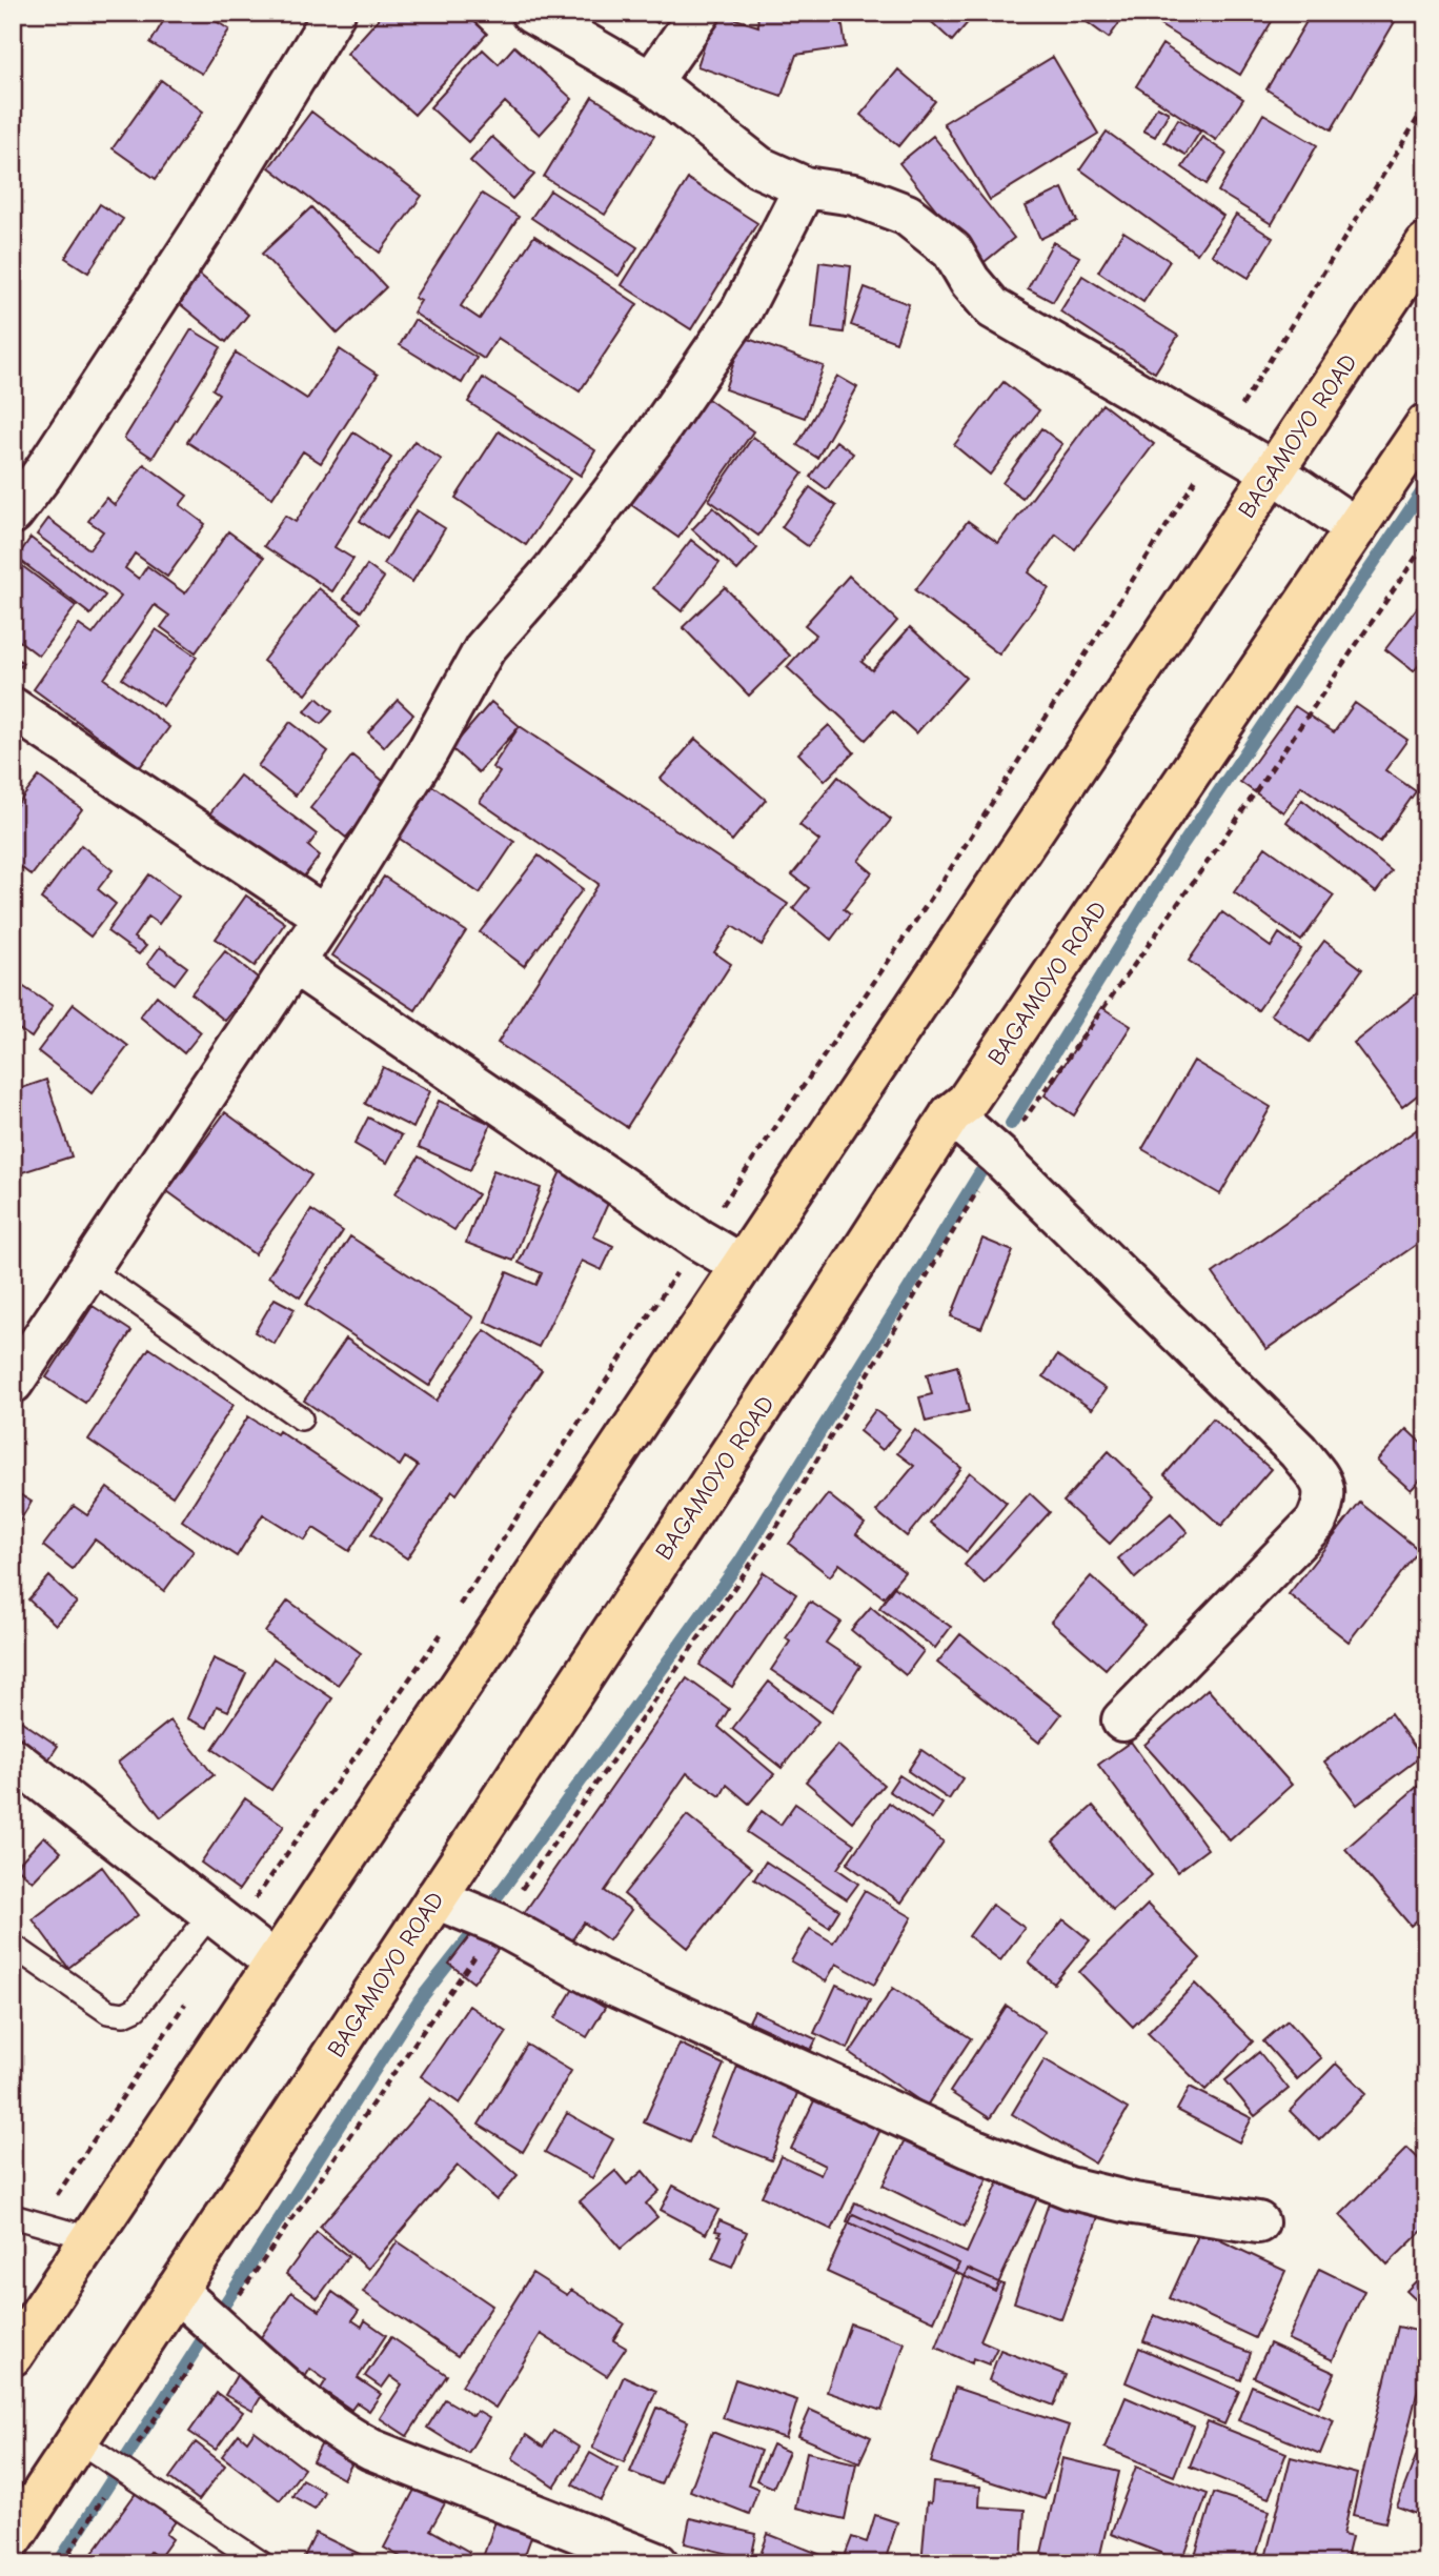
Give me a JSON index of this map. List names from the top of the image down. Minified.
{"streets":{"highway":["BAGAMOYO ROAD"]}}
